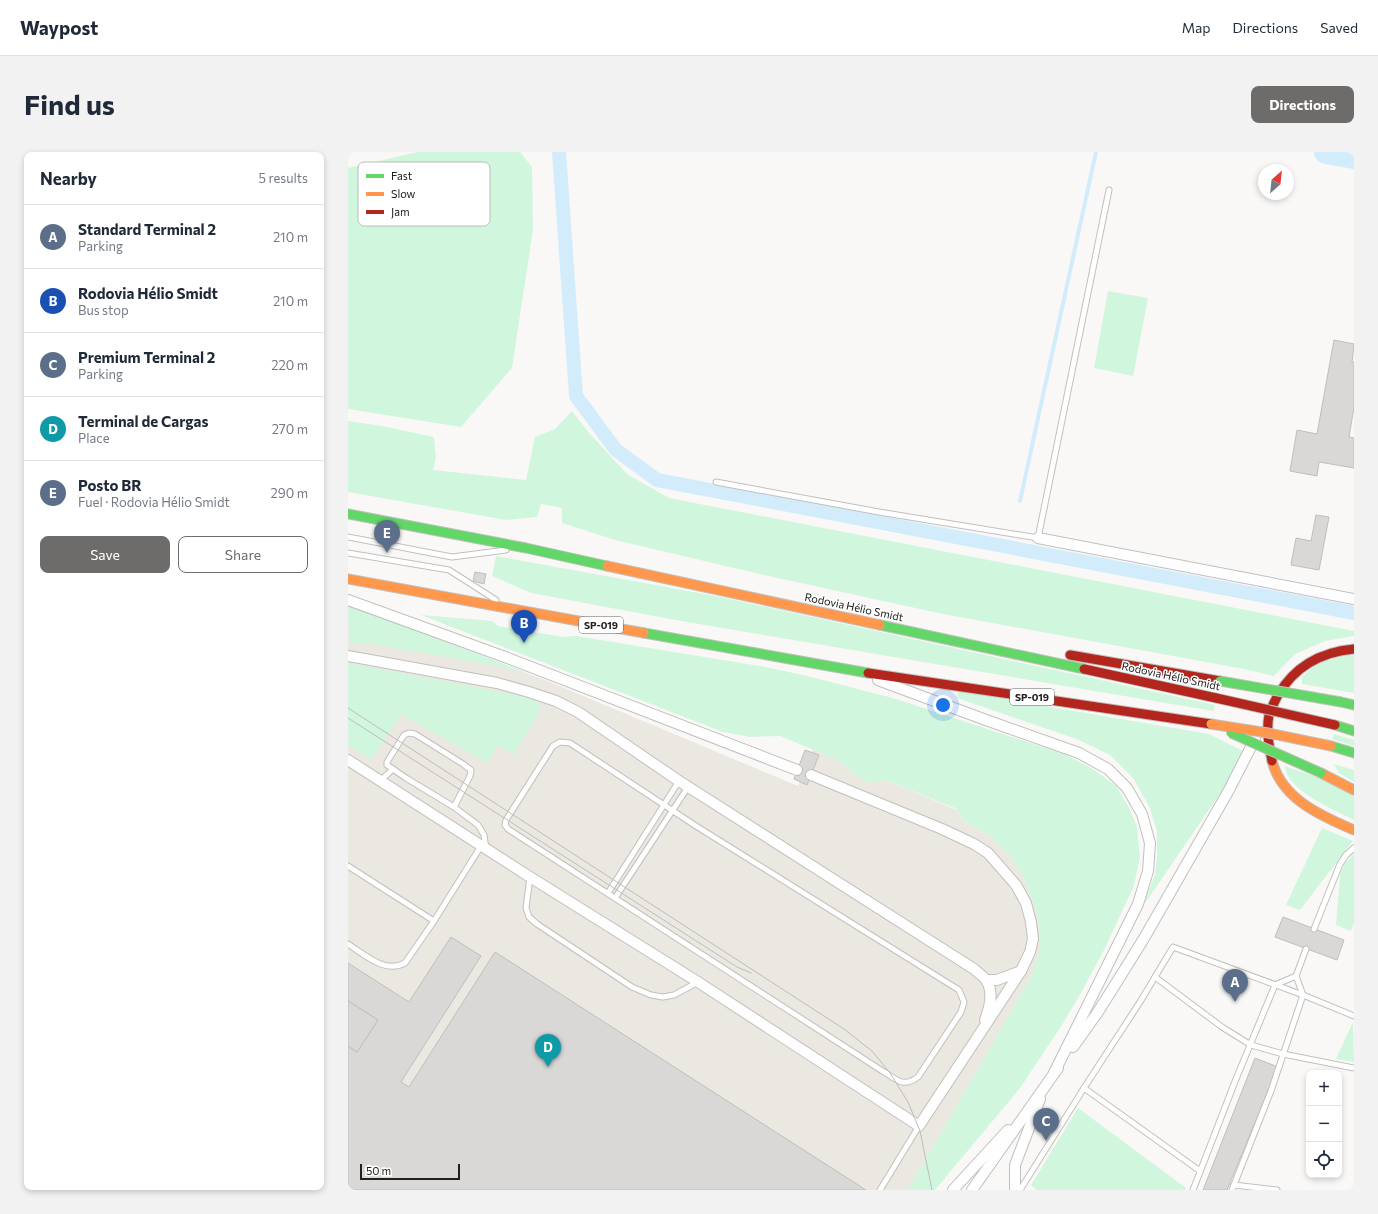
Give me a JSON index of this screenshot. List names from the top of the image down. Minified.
{"streets":{"main road":["Rodovia Hélio Smidt","SP-019"]},"legend":["Fast","Slow","Jam"],"scale_bar":"50 m","north":"top right","page":{"header":"Waypost","nav":["Map","Directions","Saved"],"buttons":["Directions",["Save","Share"]],"title":"Find us","heading":["Nearby","5 results"],"list":[{"mark":"A","name":"Standard Terminal 2","note":"Parking","value":"210 m"},{"mark":"B","name":"Rodovia Hélio Smidt","note":"Bus stop","value":"210 m"},{"mark":"C","name":"Premium Terminal 2","note":"Parking","value":"220 m"},{"mark":"D","name":"Terminal de Cargas","note":"Place","value":"270 m"},{"mark":"E","name":"Posto BR","note":"Fuel · Rodovia Hélio Smidt","value":"290 m"}],"pins":["E","B","A","D","C"],"map_buttons":["+","−"],"scale":"50 m"}}
